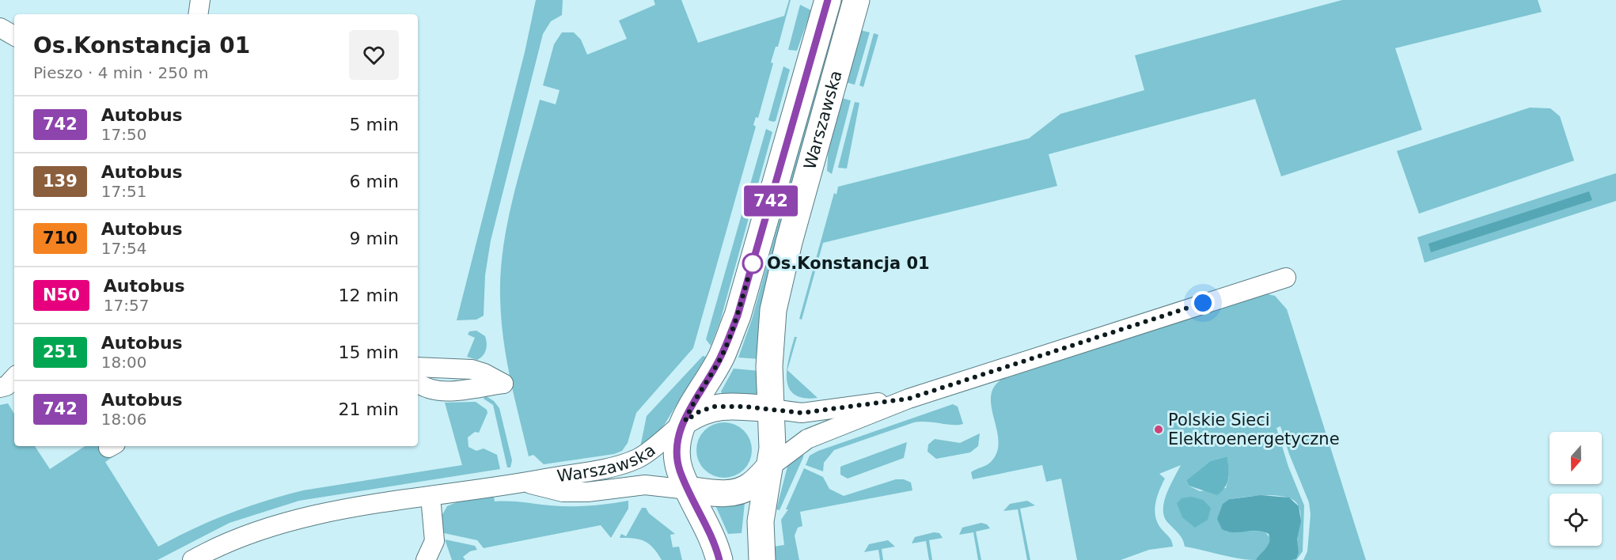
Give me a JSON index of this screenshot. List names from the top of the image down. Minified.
{"streets":{"main road":["Warszawska"]},"places":["Os.Konstancja 01","Polskie Sieci Elektroenergetyczne"],"lines":["bus line 742"],"north":"bottom","page":{"on_map":"742","heading":["Os.Konstancja 01","Pieszo · 4 min · 250 m"],"list":[{"mark":"742","name":"Autobus","note":"17:50","value":"5 min"},{"mark":"139","name":"Autobus","note":"17:51","value":"6 min"},{"mark":"710","name":"Autobus","note":"17:54","value":"9 min"},{"mark":"N50","name":"Autobus","note":"17:57","value":"12 min"},{"mark":"251","name":"Autobus","note":"18:00","value":"15 min"},{"mark":"742","name":"Autobus","note":"18:06","value":"21 min"}]}}
